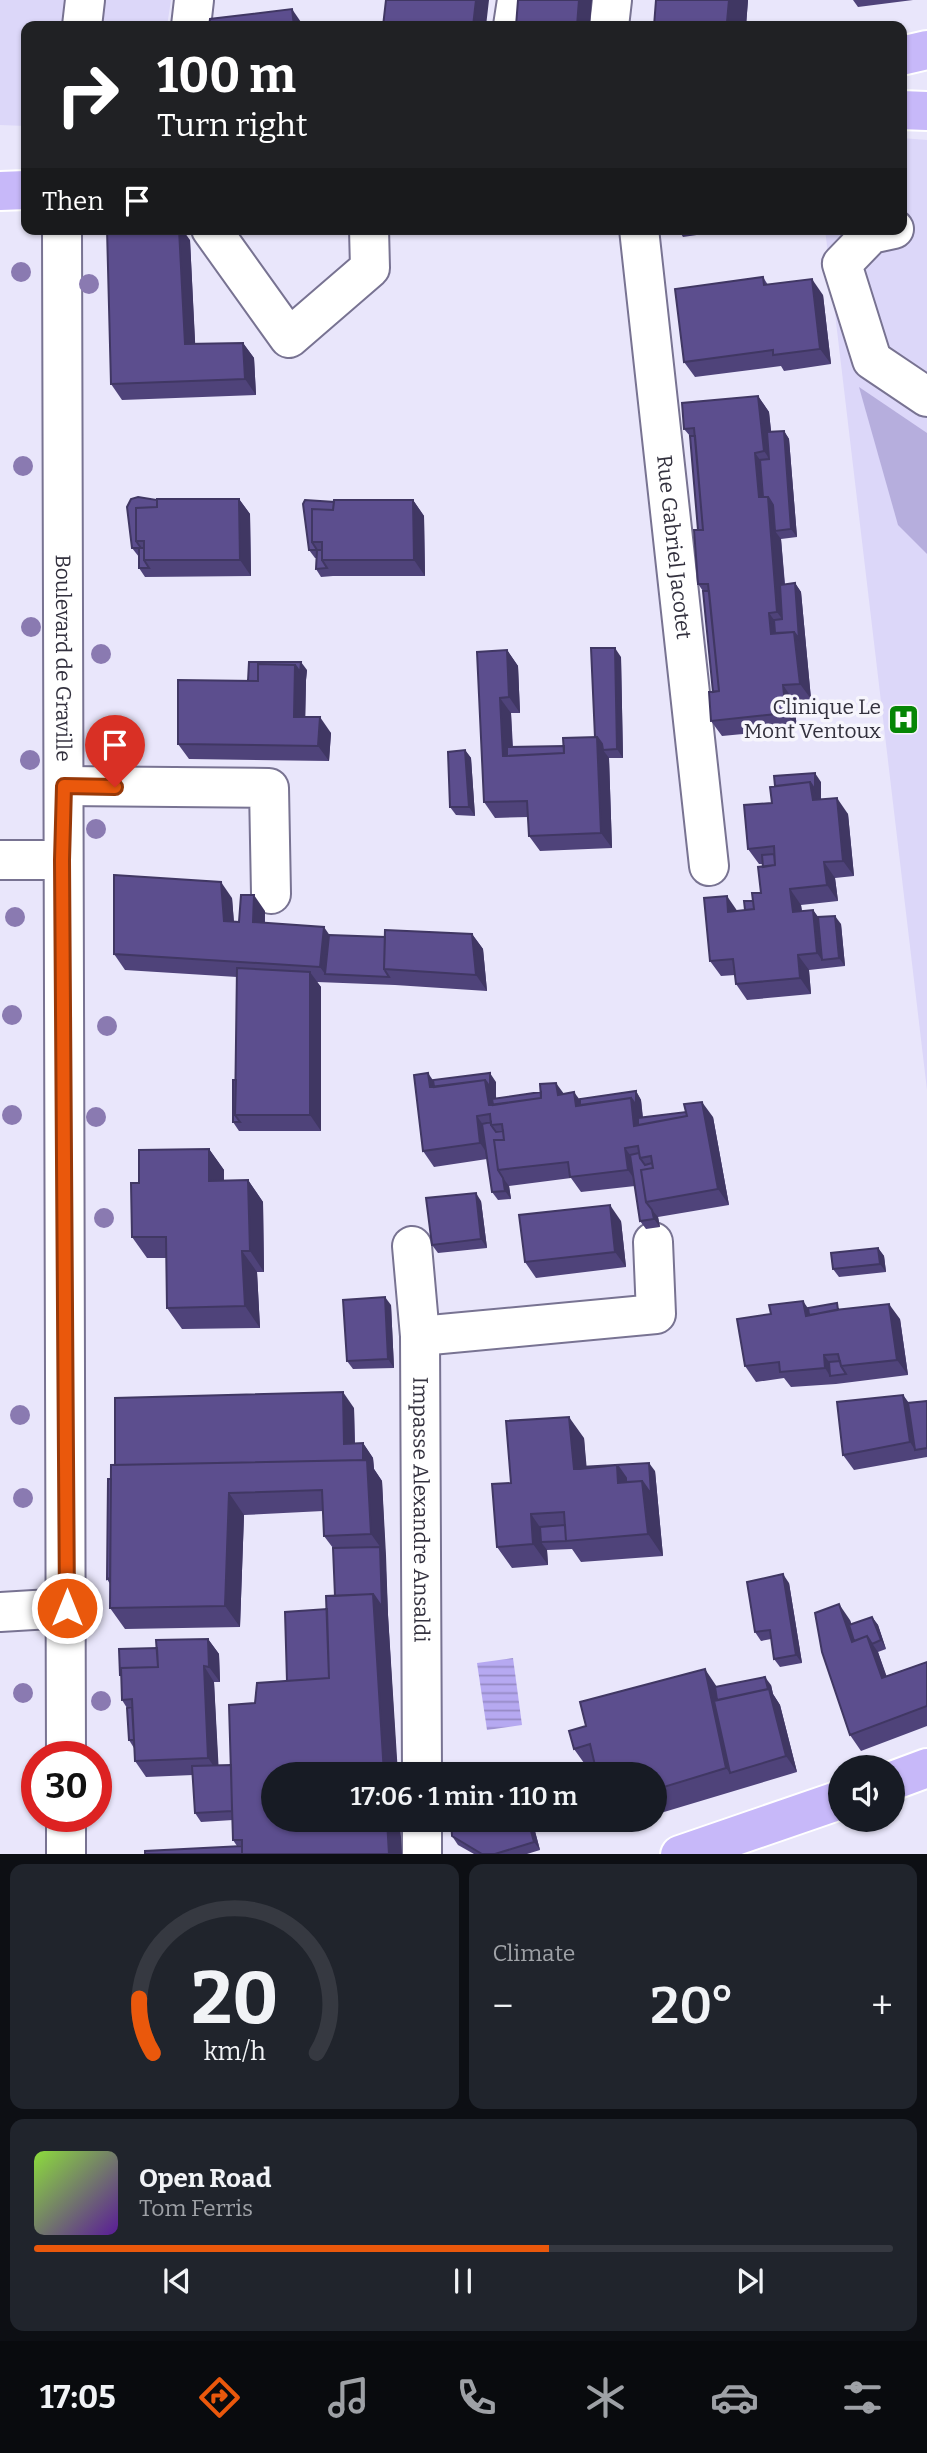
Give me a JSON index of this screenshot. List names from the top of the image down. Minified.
{"streets":{"street":["Rue Gabriel Jacotet","Boulevard de Graville","Impasse Alexandre Ansaldi"]},"places":{"hospital":["Clinique Le Mont Ventoux"]},"page":{"turn":["100 m","Turn right"],"then":"Then","limit":"30","trip":"17:06 · 1 min · 110 m","tile":"Climate","heat":["−","20°","+"],"song":["Open Road","Tom Ferris"],"tabs":"17:05","gauge":["20","km/h"]}}
